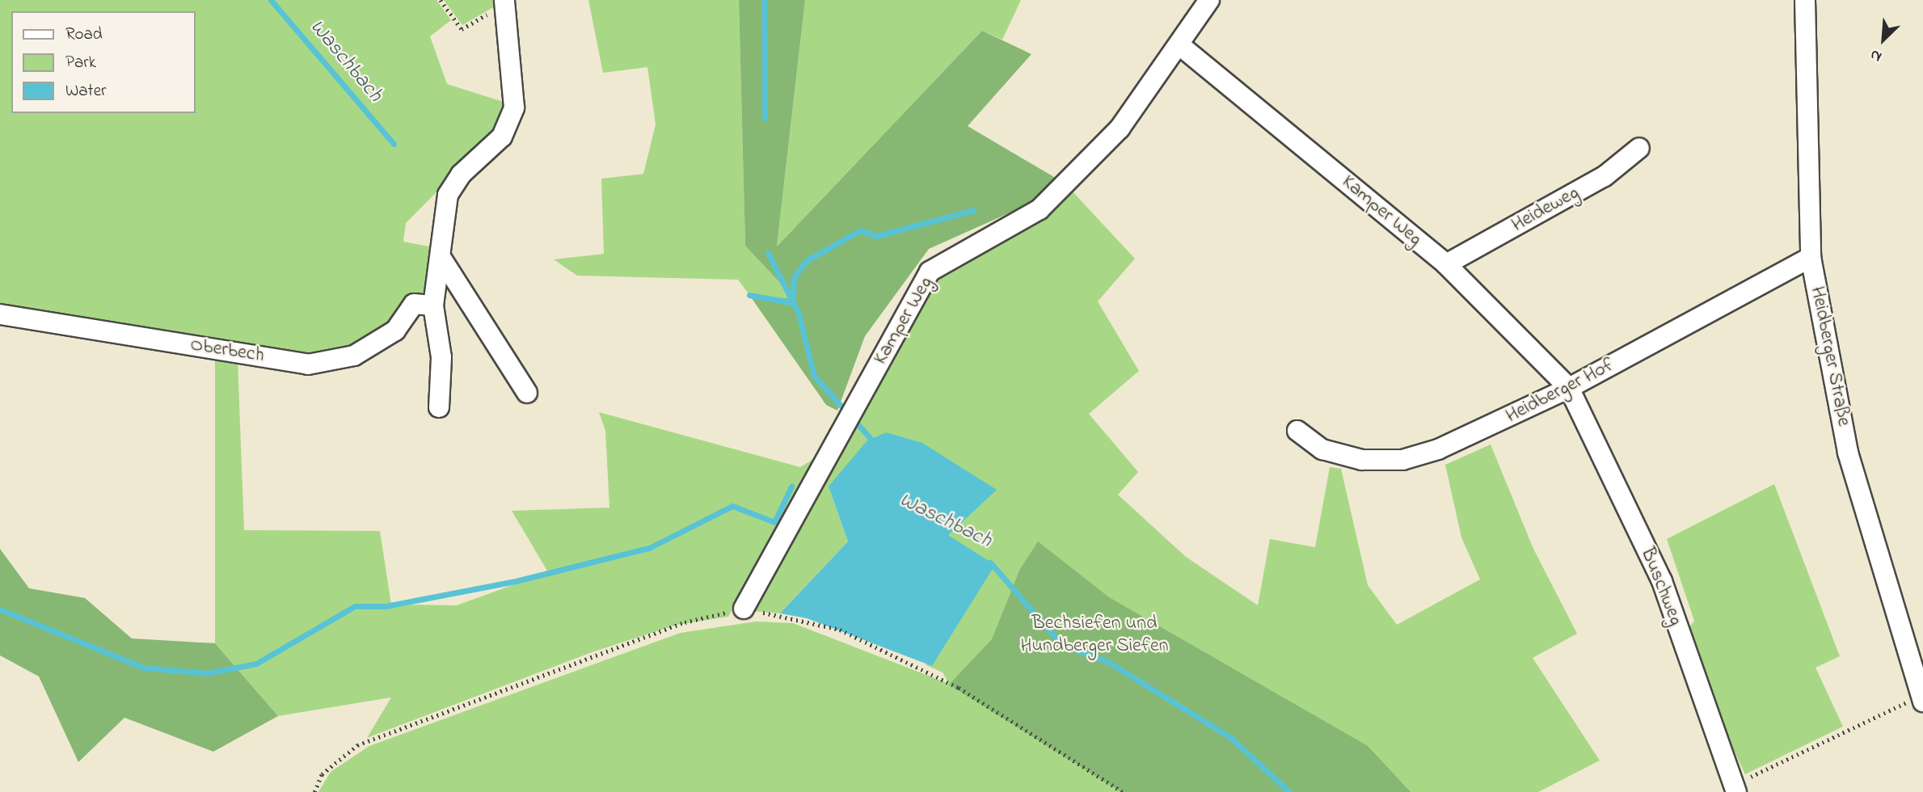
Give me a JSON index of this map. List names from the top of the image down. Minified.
{"streets":{"street":["Heideweg","Kamper Weg","Oberbech","Heidberger Straße","Heidberger Hof","Buschweg"]},"crossings":[["Heideweg","Kamper Weg"],["Kamper Weg","Heidberger Hof"],["Kamper Weg","Buschweg"],["Heidberger Straße","Heidberger Hof"],["Heidberger Hof","Buschweg"]],"water":["Waschbach"],"parks":["Bechsiefen und Hundberger Siefen"],"legend":["Road","Park","Water"],"north":"bottom left"}
